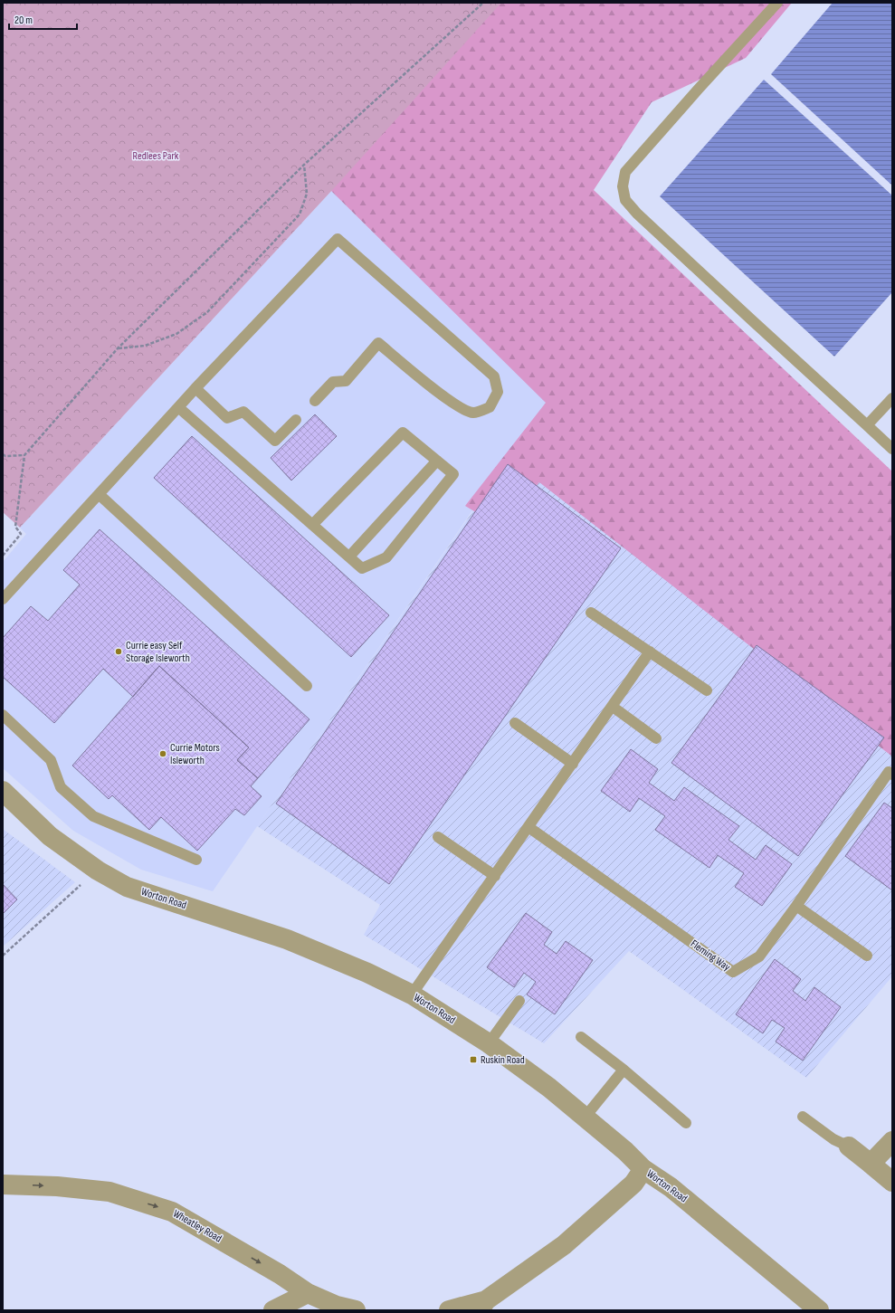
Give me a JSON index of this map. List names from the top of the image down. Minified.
{"streets":{"street":["Worton Road","Wheatley Road"],"lane":["Fleming Way"]},"one_way":["Wheatley Road"],"parks":["Redlees Park"],"places":{"other":["Currie easy Self Storage Isleworth","Currie Motors Isleworth"],"transit":["Ruskin Road"]},"scale_bar":"20 m"}
